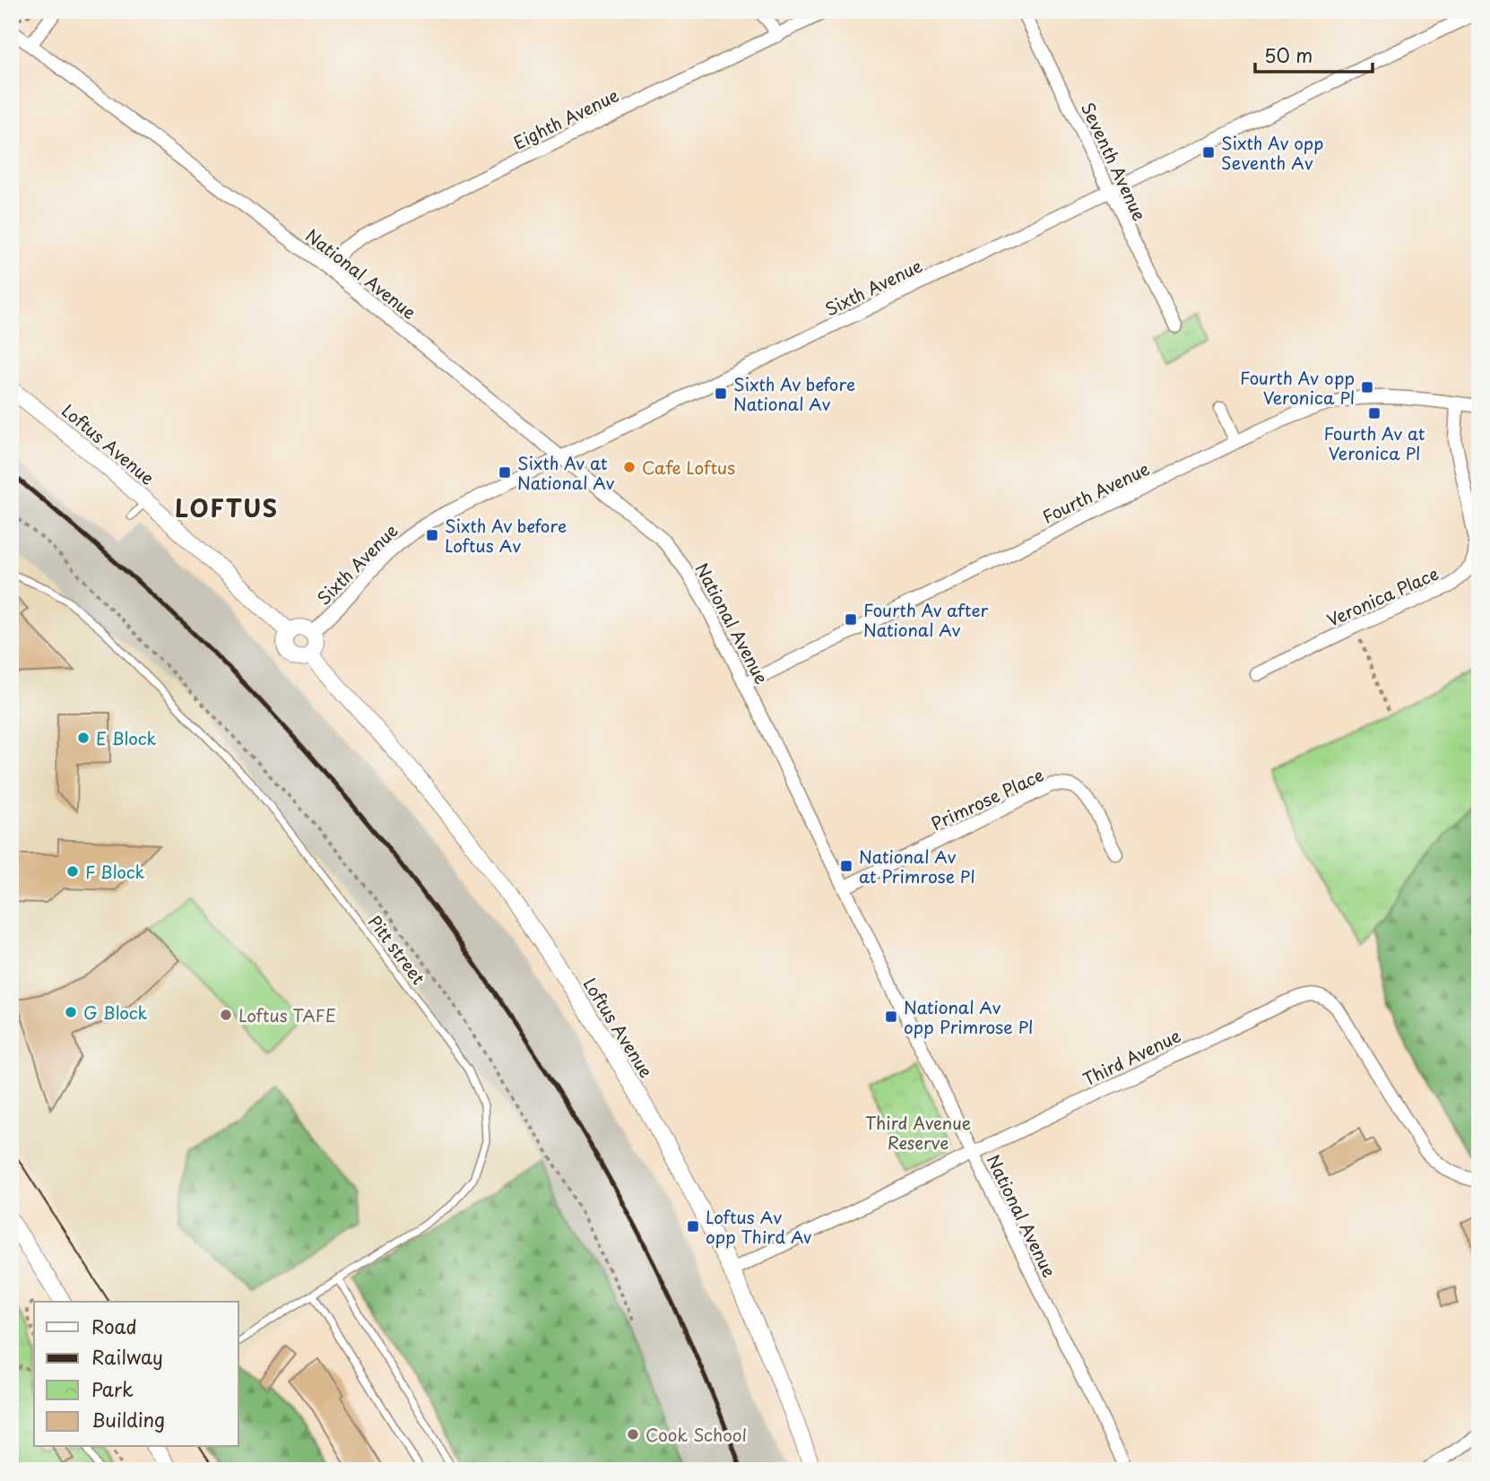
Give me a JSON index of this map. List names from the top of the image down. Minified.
{"streets":{"street":["Eighth Avenue","Seventh Avenue","National Avenue","Sixth Avenue","Loftus Avenue","Fourth Avenue","Veronica Place","Primrose Place","Third Avenue"],"lane":["Pitt street"]},"crossings":[["Eighth Avenue","National Avenue"],["Seventh Avenue","Sixth Avenue"],["National Avenue","Sixth Avenue"],["National Avenue","Fourth Avenue"],["National Avenue","Primrose Place"],["National Avenue","Third Avenue"],["Sixth Avenue","Loftus Avenue"],["Loftus Avenue","Third Avenue"],["Fourth Avenue","Veronica Place"]],"districts":["LOFTUS"],"parks":["Third Avenue Reserve"],"places":{"transit":["Sixth Av opp Seventh Av","Fourth Av opp Veronica Pl","Sixth Av before National Av","Fourth Av at Veronica Pl","Sixth Av at National Av","Sixth Av before Loftus Av","Fourth Av after National Av","National Av at Primrose Pl","National Av opp Primrose Pl","Loftus Av opp Third Av"],"other":["Cafe Loftus","E Block","F Block","G Block","Loftus TAFE","Cook School"]},"legend":["Road","Railway","Park","Building"],"scale_bar":"50 m"}
